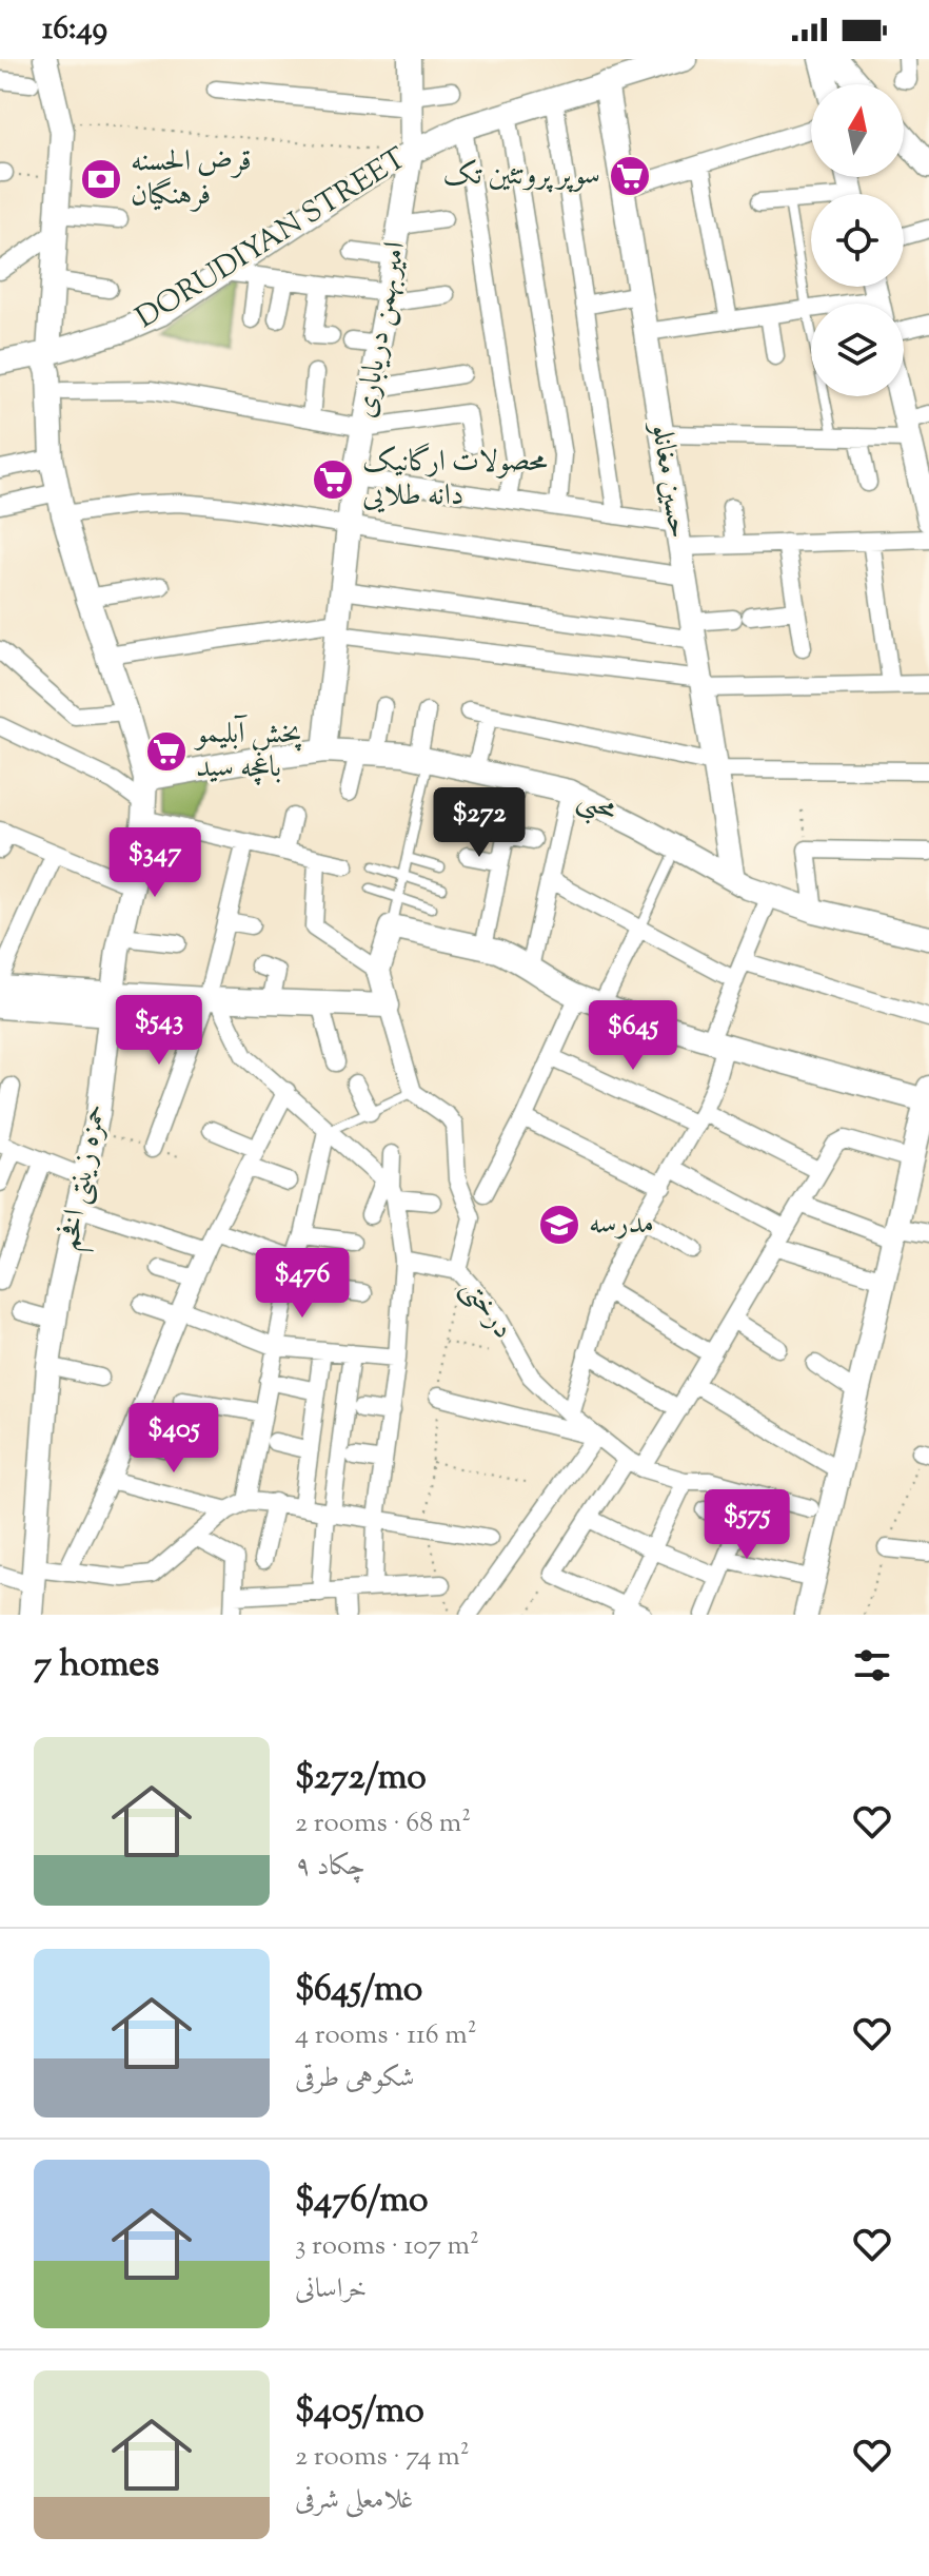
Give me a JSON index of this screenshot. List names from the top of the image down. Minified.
{"streets":{"street":["DORUDIYAN STREET","امیربهمن دریاباری","حسین مغانلو","محبی","حمزه زینتی افخم","درختی"]},"crossings":[["DORUDIYAN STREET","امیربهمن دریاباری"],["DORUDIYAN STREET","حسین مغانلو"],["DORUDIYAN STREET","حمزه زینتی افخم"],["امیربهمن دریاباری","محبی"],["حسین مغانلو","محبی"],["محبی","حمزه زینتی افخم"]],"places":{"supermarket":["سوپر پروتئین تک","محصولات ارگانیک دانه طلایی","پخش آبلیمو باغچه سید"],"bank":["قرض الحسنه فرهنگیان"],"school or university":["مدرسه"]},"north":"top","page":{"status":"16:49","price":["$272","$347","$543","$645","$476","$405","$575"],"heading":"7 homes","list":[{"name":"$272/mo","note":"2 rooms · 68 m² · چکاد ۹"},{"name":"$645/mo","note":"4 rooms · 116 m² · شکوهی طرقی"},{"name":"$476/mo","note":"3 rooms · 107 m² · خراسانی"},{"name":"$405/mo","note":"2 rooms · 74 m² · غلامعلی شرفی"}]}}
